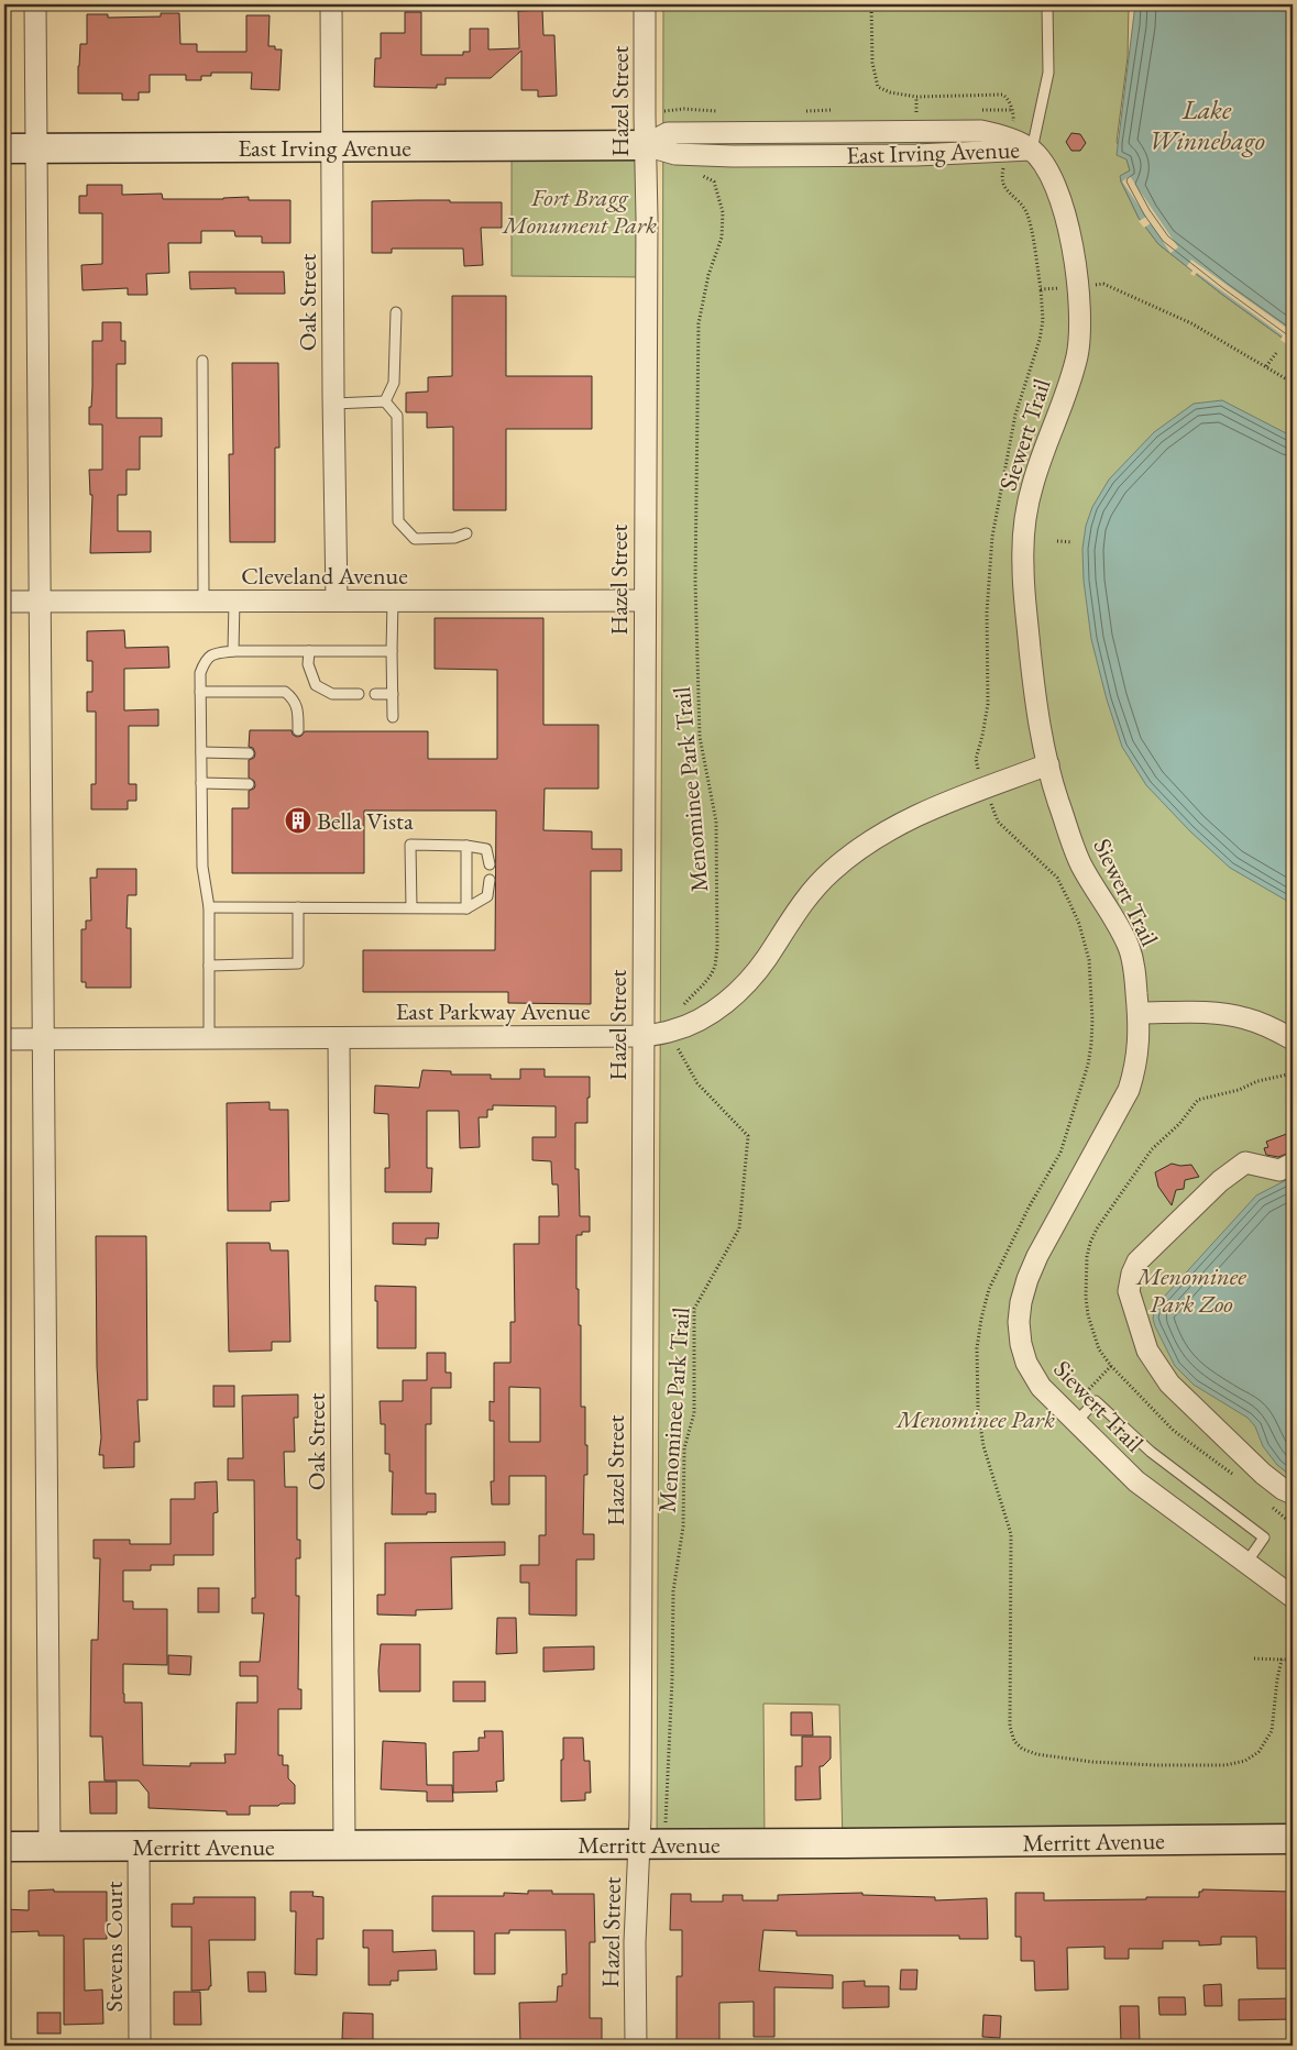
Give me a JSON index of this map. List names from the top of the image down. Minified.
{"streets":{"street":["Hazel Street","East Irving Avenue","Oak Street","Siewert Trail","Cleveland Avenue","East Parkway Avenue","Merritt Avenue","Stevens Court"],"path":["Menominee Park Trail"]},"crossings":[["Hazel Street","East Irving Avenue"],["Hazel Street","Cleveland Avenue"],["Hazel Street","East Parkway Avenue"],["Hazel Street","Merritt Avenue"],["East Irving Avenue","Oak Street"],["East Irving Avenue","Siewert Trail"],["Oak Street","Cleveland Avenue"],["Oak Street","East Parkway Avenue"],["Oak Street","Merritt Avenue"],["Siewert Trail","East Parkway Avenue"],["Menominee Park Trail","East Parkway Avenue"],["Merritt Avenue","Stevens Court"]],"water":["Lake Winnebago"],"parks":["Fort Bragg Monument Park","Menominee Park Zoo","Menominee Park"],"places":{"building":["Bella Vista"]}}
